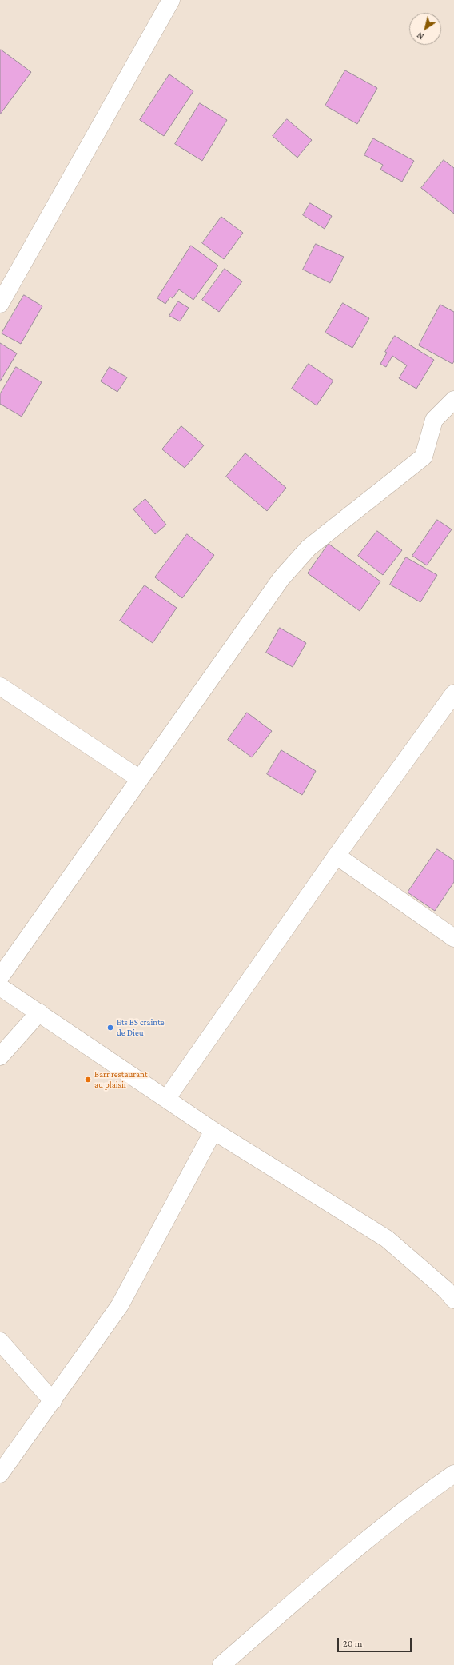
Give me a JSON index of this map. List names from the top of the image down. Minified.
{"places":["Ets BS crainte de Dieu","Barr restaurant au plaisir"],"scale_bar":"20 m","north":"bottom left"}
